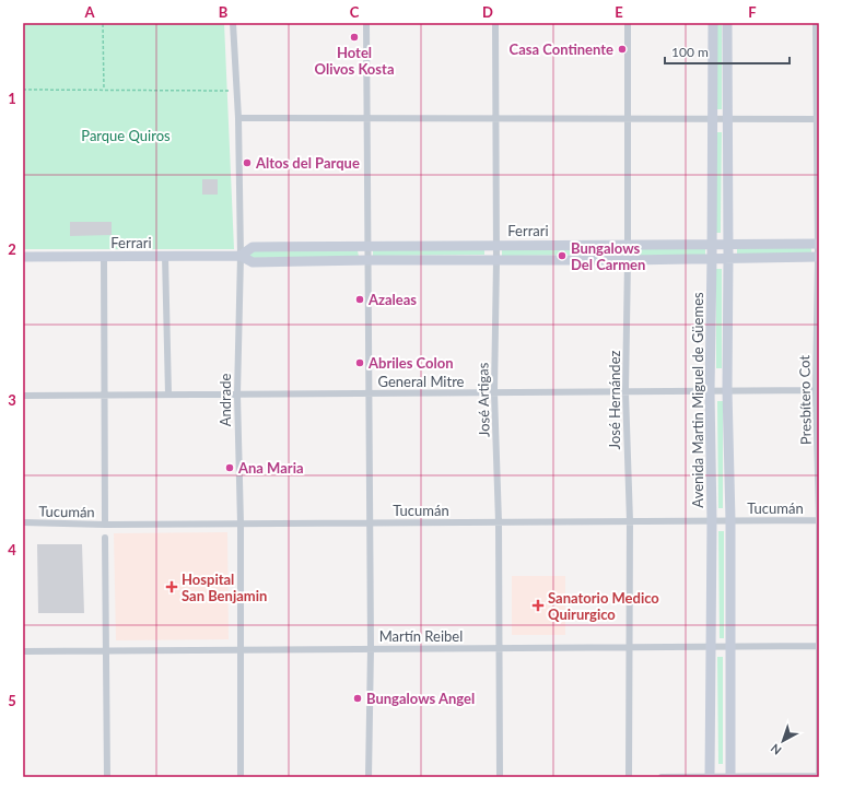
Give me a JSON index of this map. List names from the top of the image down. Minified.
{"streets":{"street":["Ferrari","General Mitre","Andrade","José Artigas","José Hernández","Avenida Martin Miguel de Güemes","Presbítero Cot","Tucumán","Martín Reibel"]},"crossings":[["Ferrari","Andrade"],["Ferrari","José Artigas"],["Ferrari","José Hernández"],["Ferrari","Avenida Martin Miguel de Güemes"],["Ferrari","Presbítero Cot"],["General Mitre","Andrade"],["General Mitre","José Artigas"],["General Mitre","José Hernández"],["General Mitre","Avenida Martin Miguel de Güemes"],["General Mitre","Presbítero Cot"],["Andrade","Tucumán"],["Andrade","Martín Reibel"],["José Artigas","Tucumán"],["José Artigas","Martín Reibel"],["José Hernández","Tucumán"],["José Hernández","Martín Reibel"],["Avenida Martin Miguel de Güemes","Tucumán"],["Avenida Martin Miguel de Güemes","Martín Reibel"],["Presbítero Cot","Tucumán"],["Presbítero Cot","Martín Reibel"]],"parks":["Parque Quiros"],"places":{"other":["Hotel Olivos Kosta","Casa Continente","Altos del Parque","Bungalows Del Carmen","Azaleas","Abriles Colon","Ana Maria","Bungalows Angel"],"health":["Hospital San Benjamin","Sanatorio Medico Quirurgico"]},"scale_bar":"100 m","north":"bottom left","grid":{"columns":["A","B","C","D","E","F"],"rows":["1","2","3","4","5"]}}
